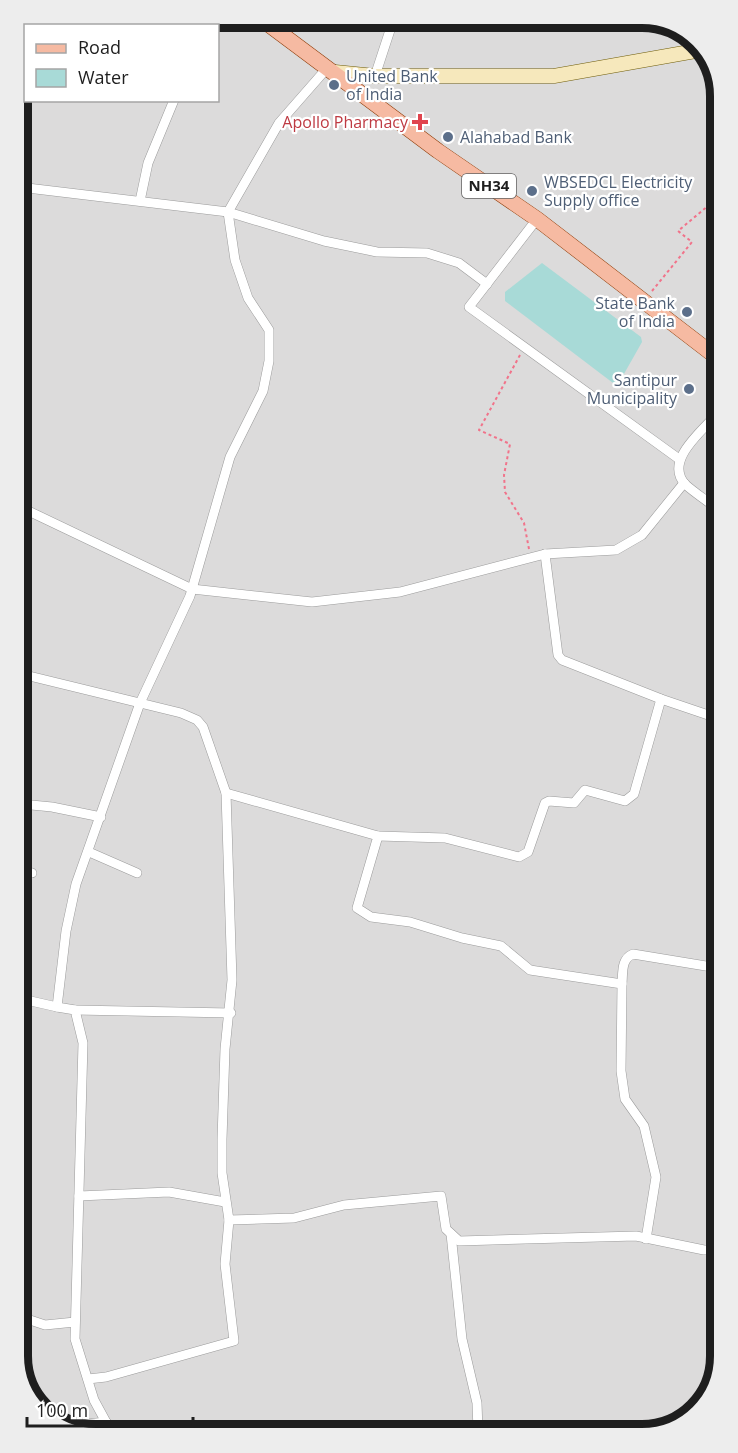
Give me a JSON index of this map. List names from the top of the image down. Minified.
{"streets":{"main road":["NH34"]},"places":{"other":["United Bank of India","Alahabad Bank","WBSEDCL Electricity Supply office","State Bank of India","Santipur Municipality"],"health":["Apollo Pharmacy"]},"legend":["Road","Water"],"scale_bar":"100 m"}
